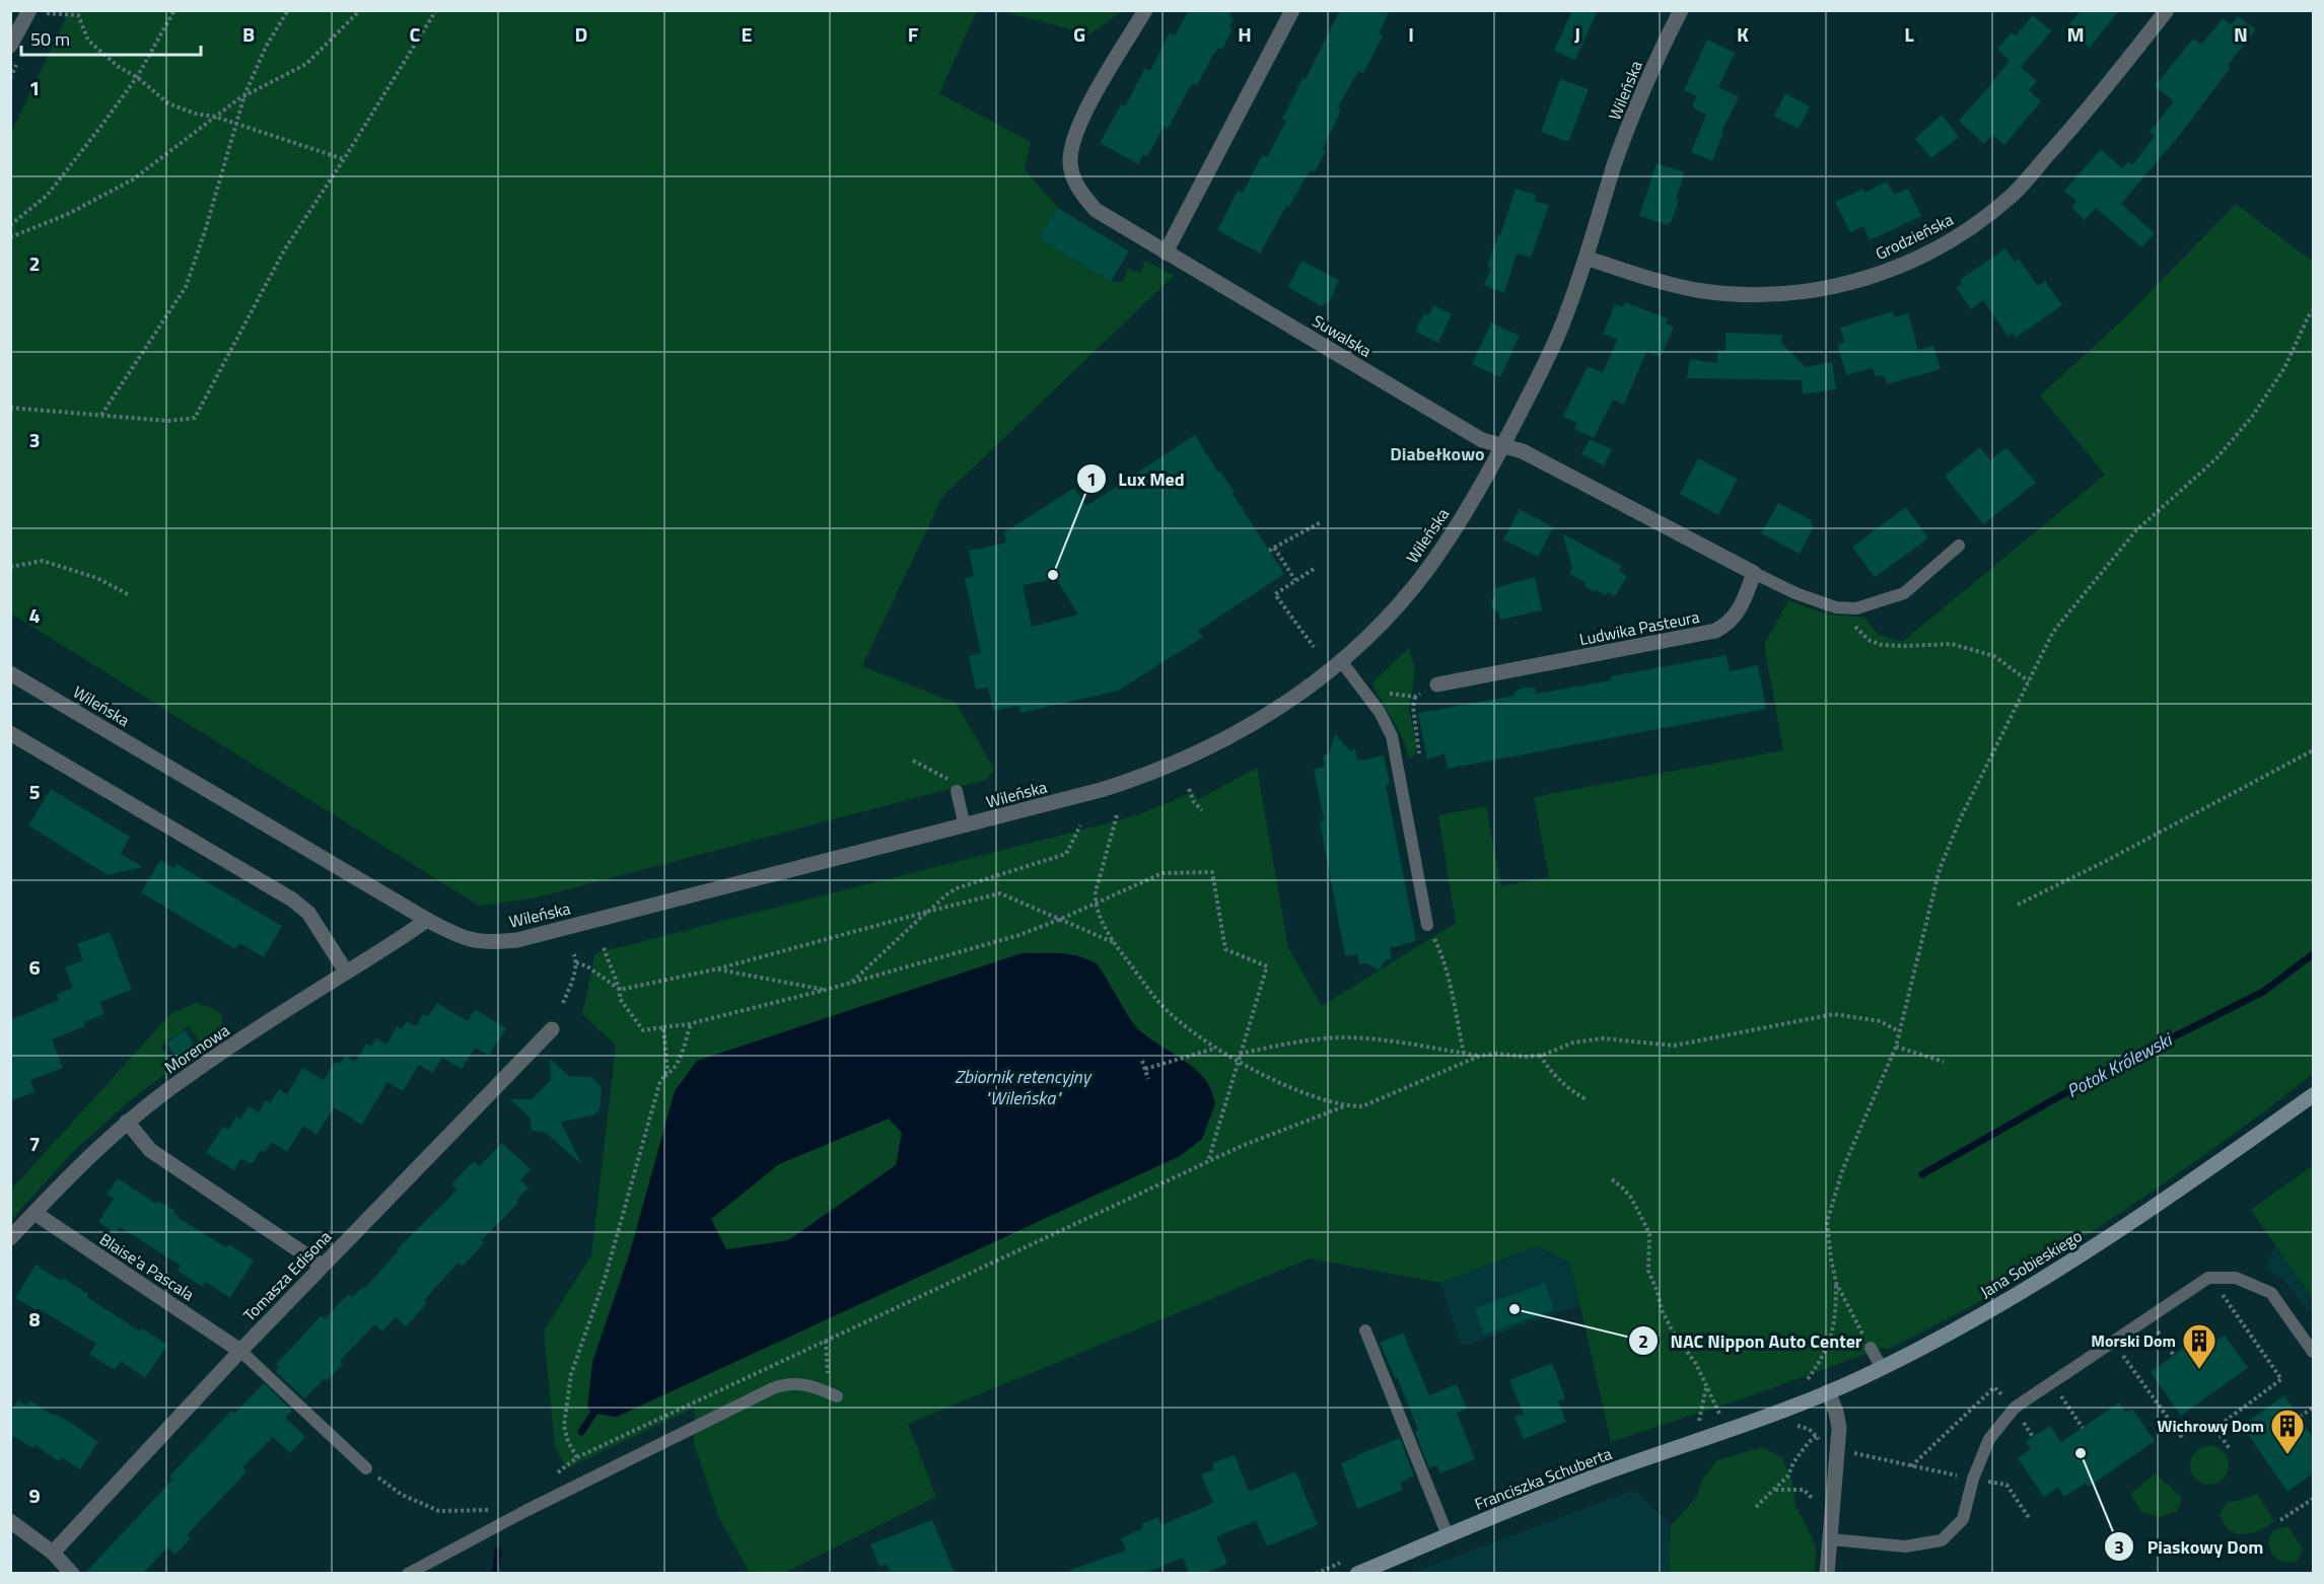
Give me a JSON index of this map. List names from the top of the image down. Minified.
{"streets":{"main road":["Jana Sobieskiego","Franciszka Schuberta"],"street":["Wileńska","Grodzieńska","Suwalska","Ludwika Pasteura","Morenowa","Blaise'a Pascala","Tomasza Edisona"]},"crossings":[["Wileńska","Grodzieńska"],["Wileńska","Suwalska"],["Wileńska","Morenowa"],["Morenowa","Blaise'a Pascala"],["Jana Sobieskiego","Franciszka Schuberta"],["Blaise'a Pascala","Tomasza Edisona"]],"districts":["Diabełkowo"],"water":["Potok Królewski","Zbiornik retencyjny \"Wileńska\""],"places":{"other":["Lux Med","NAC Nippon Auto Center","Piaskowy Dom"],"building":["Morski Dom","Wichrowy Dom"]},"scale_bar":"50 m","grid":{"columns":["B","C","D","E","F","G","H","I","J","K","L","M","N"],"rows":["1","2","3","4","5","6","7","8","9"]}}
